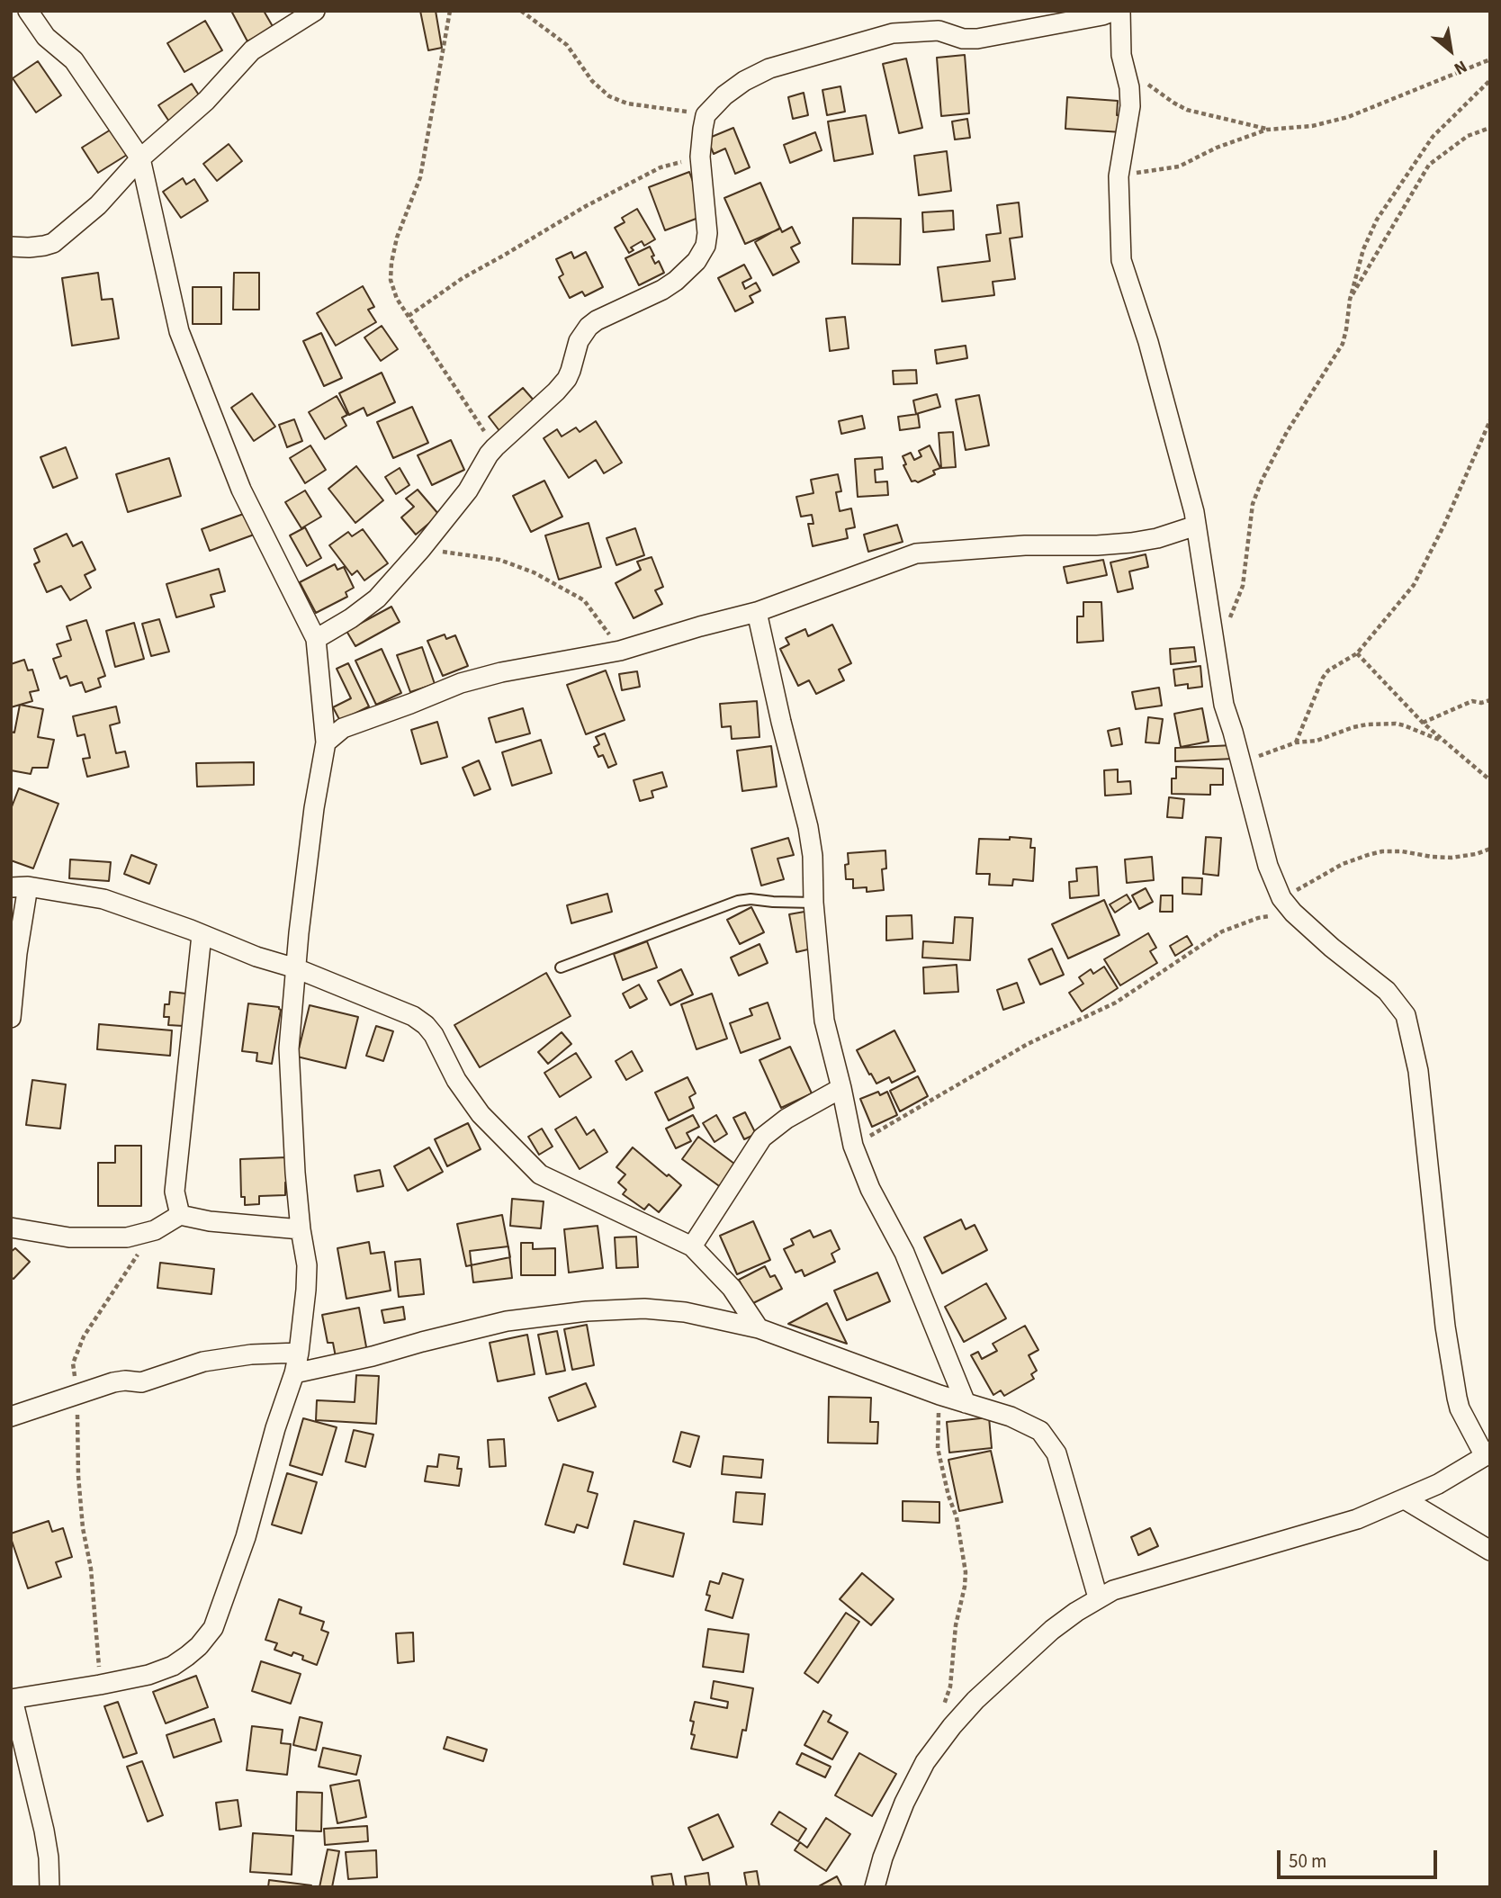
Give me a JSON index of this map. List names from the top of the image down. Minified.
{"scale_bar":"50 m","north":"bottom right"}
